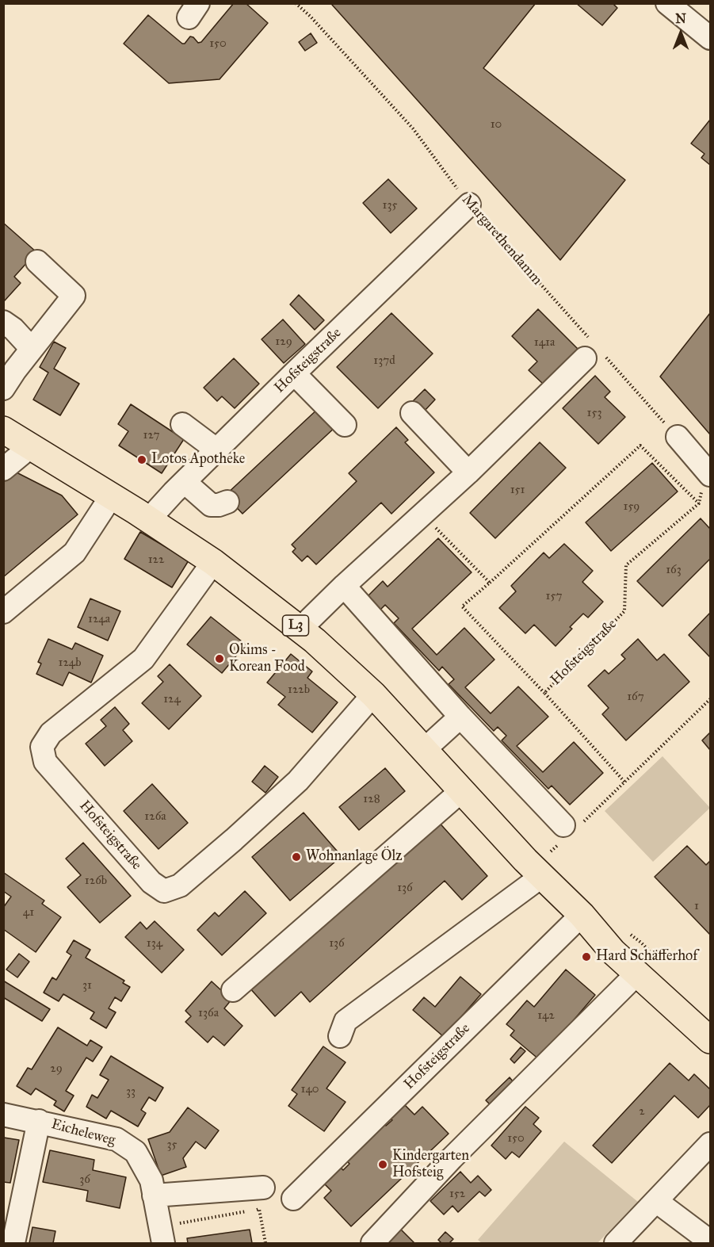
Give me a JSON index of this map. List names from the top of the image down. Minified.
{"streets":{"main road":["L3"],"street":["Hofsteigstraße","Eicheleweg"],"path":["Margarethendamm"]},"crossings":[["Margarethendamm","Hofsteigstraße"],["Hofsteigstraße","L3"]],"places":["Lotos Apotheke","Okims - Korean Food","Wohnanlage Ölz","Hard Schäfferhof","Kindergarten Hofsteig"],"house_numbers":["150","10","135","129","141a","137d","153","127","151","159","122","163","157","124a","124b","122b","167","124","128","126a","126b","136","1","41","134","136","31","136a","142","29","140","33","2","150","35","36","152"],"north":"top"}
